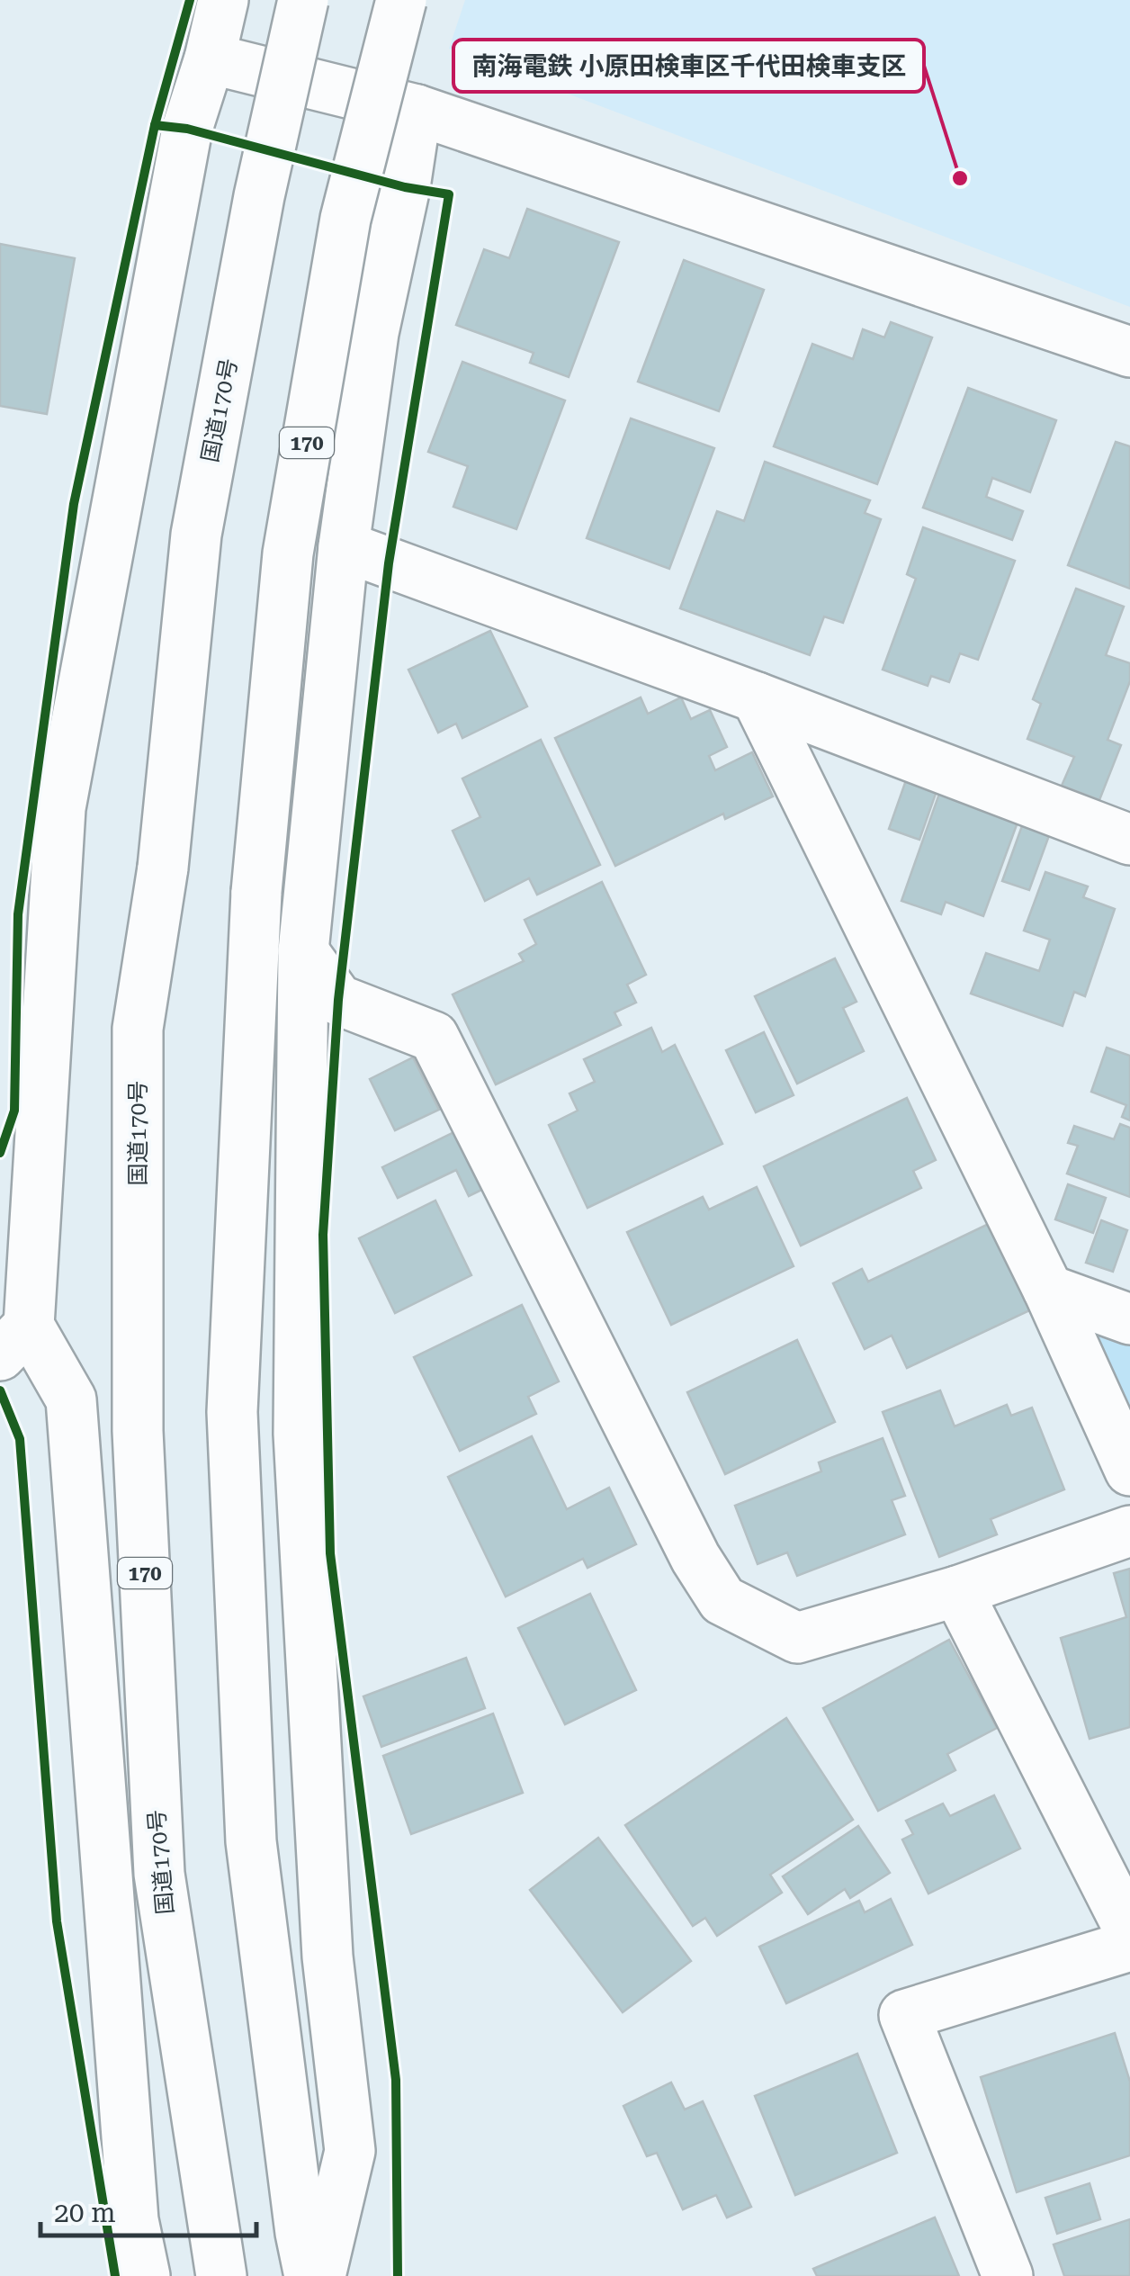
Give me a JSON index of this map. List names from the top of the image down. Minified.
{"streets":{"main road":["国道170号","170"]},"places":["南海電鉄 小原田検車区千代田検車支区"],"scale_bar":"20 m"}
